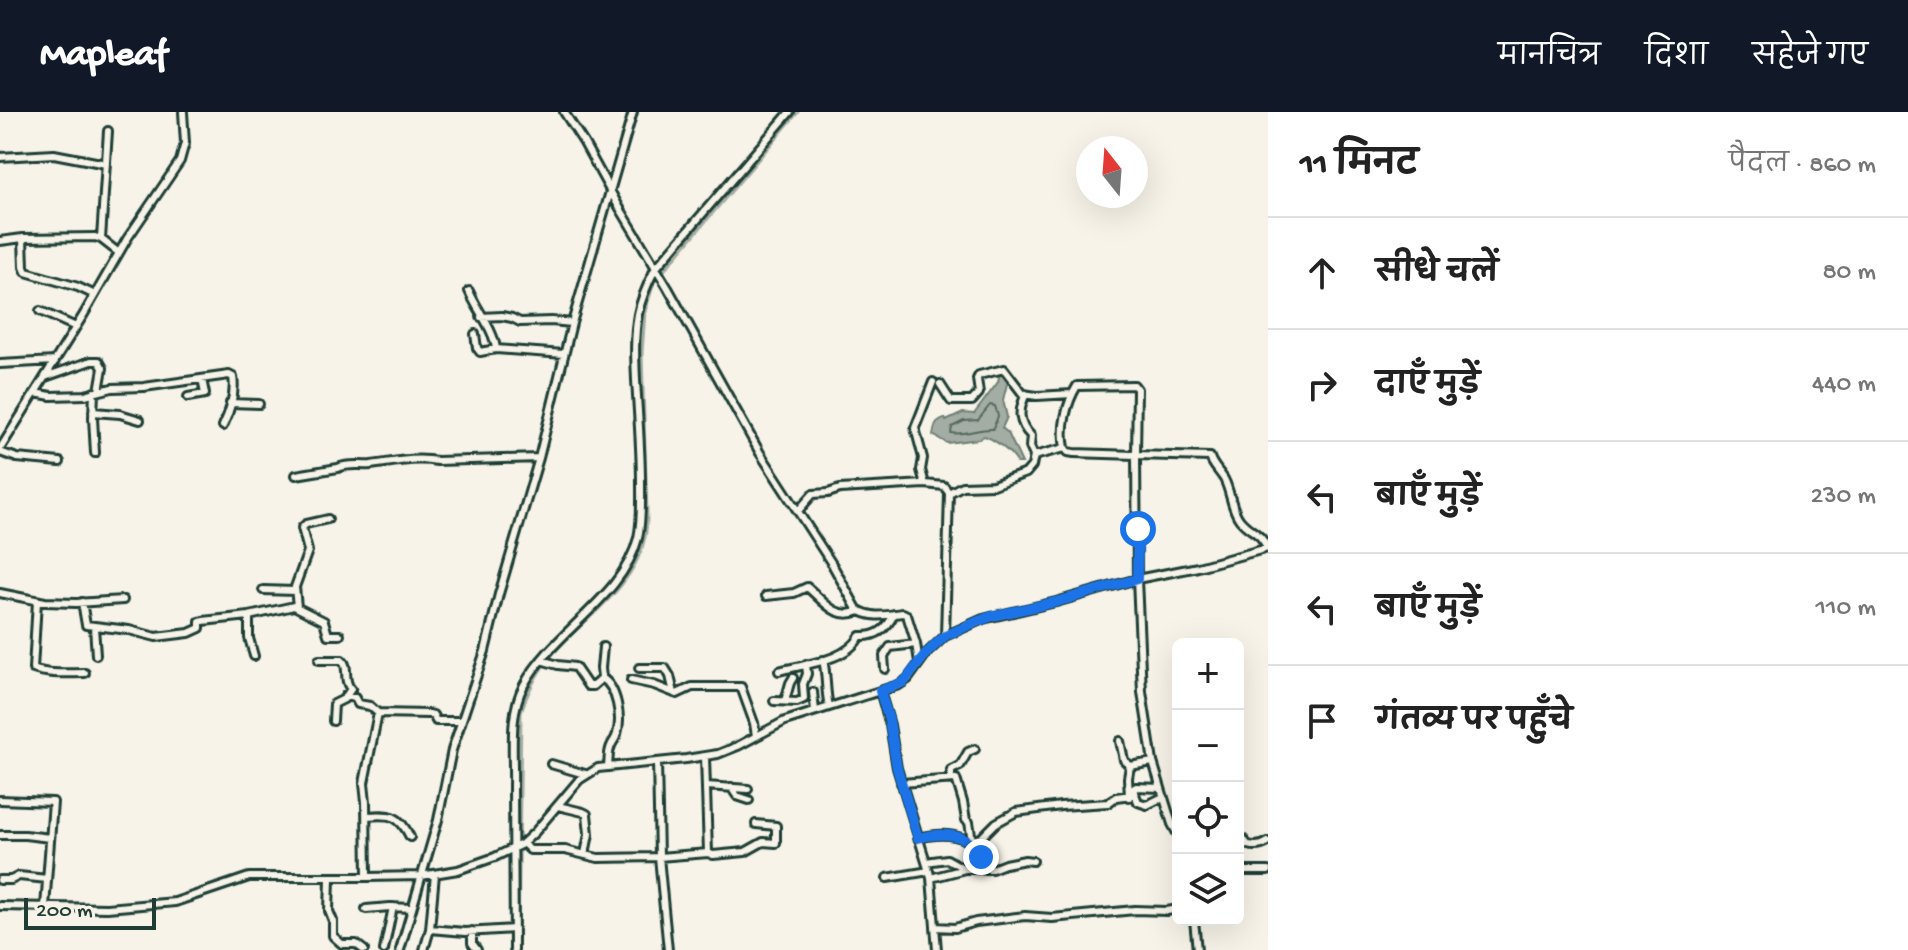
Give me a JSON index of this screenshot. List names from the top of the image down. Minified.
{"scale_bar":"200 m","north":"top","page":{"header":"Mapleaf","nav":["मानचित्र","दिशा","सहेजे गए"],"heading":["11 मिनट","पैदल · 860 m"],"list":[["सीधे चलें","80 m"],["दाएँ मुड़ें","440 m"],["बाएँ मुड़ें","230 m"],["बाएँ मुड़ें","110 m"],"गंतव्य पर पहुँचे"],"map_buttons":["+","−"],"scale":"200 m"}}
